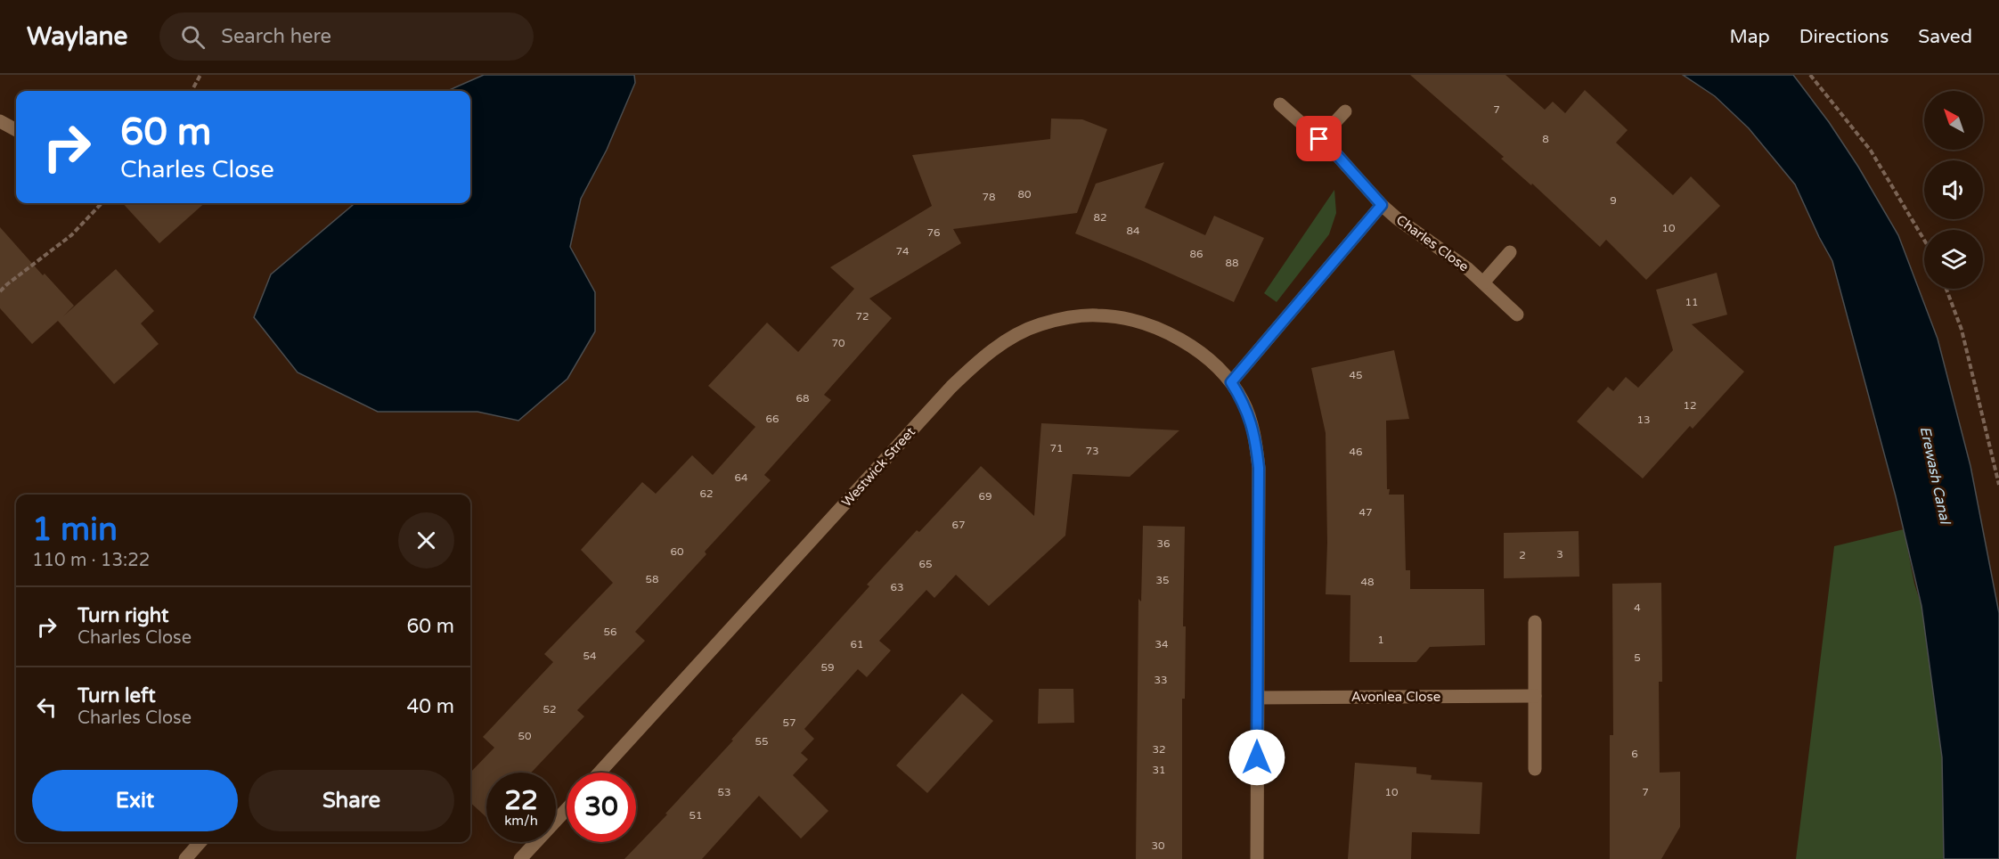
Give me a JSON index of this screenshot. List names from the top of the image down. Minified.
{"streets":{"street":["Charles Close","Westwick Street","Avonlea Close"]},"crossings":[["Westwick Street","Avonlea Close"]],"water":["Erewash Canal"],"house_numbers":["7","8","80","78","9","82","10","84","76","74","86","88","11","72","70","45","68","12","66","13","71","73","46","64","62","69","47","67","36","60","3","2","65","58","35","48","63","4","56","1","61","34","54","5","59","33","52","57","50","55","32","6","31","53","10","7","51","30"],"north":"top left","page":{"header":"Waylane","search":"Search here","nav":["Map","Directions","Saved"],"turn":["60 m","Charles Close"],"heading":["1 min","110 m · 13:22"],"list":[{"name":"Turn right","note":"Charles Close","value":"60 m"},{"name":"Turn left","note":"Charles Close","value":"40 m"}],"buttons":["Exit","Share"],"speed":"22 km/h","limit":"30"}}
